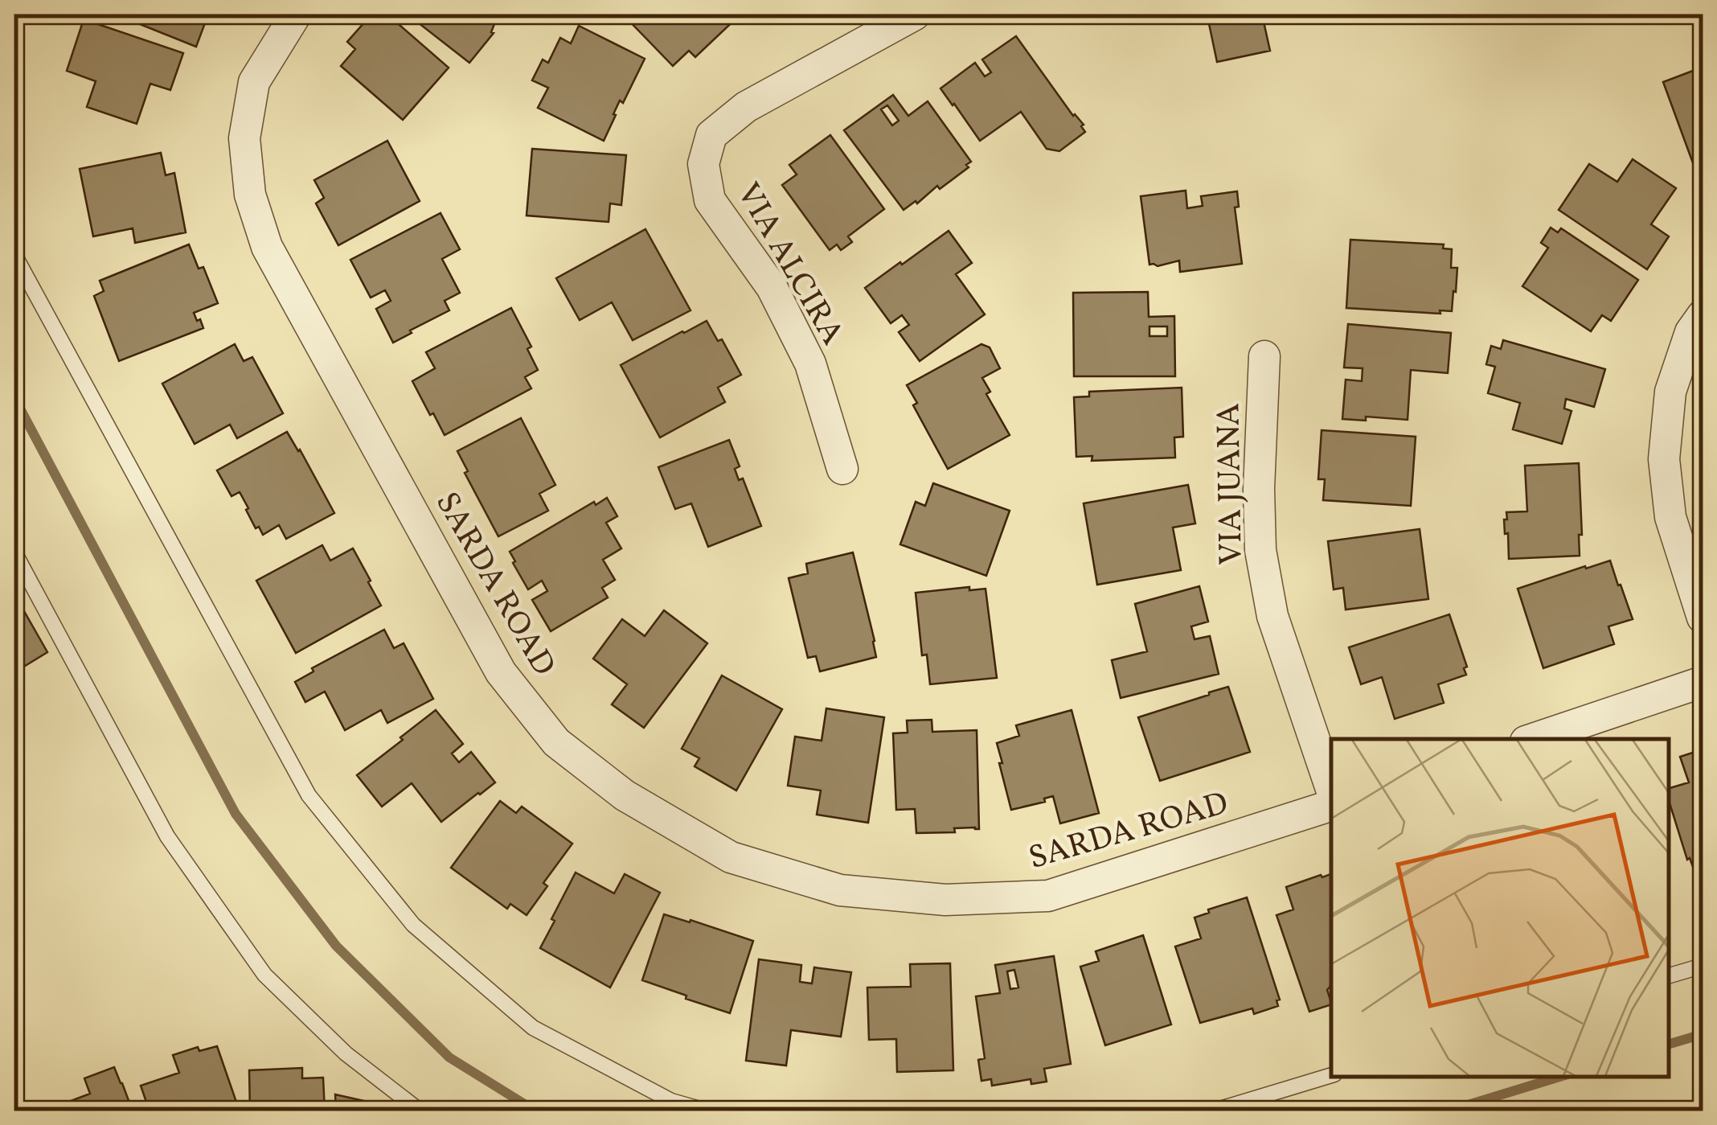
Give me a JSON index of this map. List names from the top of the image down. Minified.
{"streets":{"street":["VIA ALCIRA","VIA JUANA","SARDA ROAD"]}}
